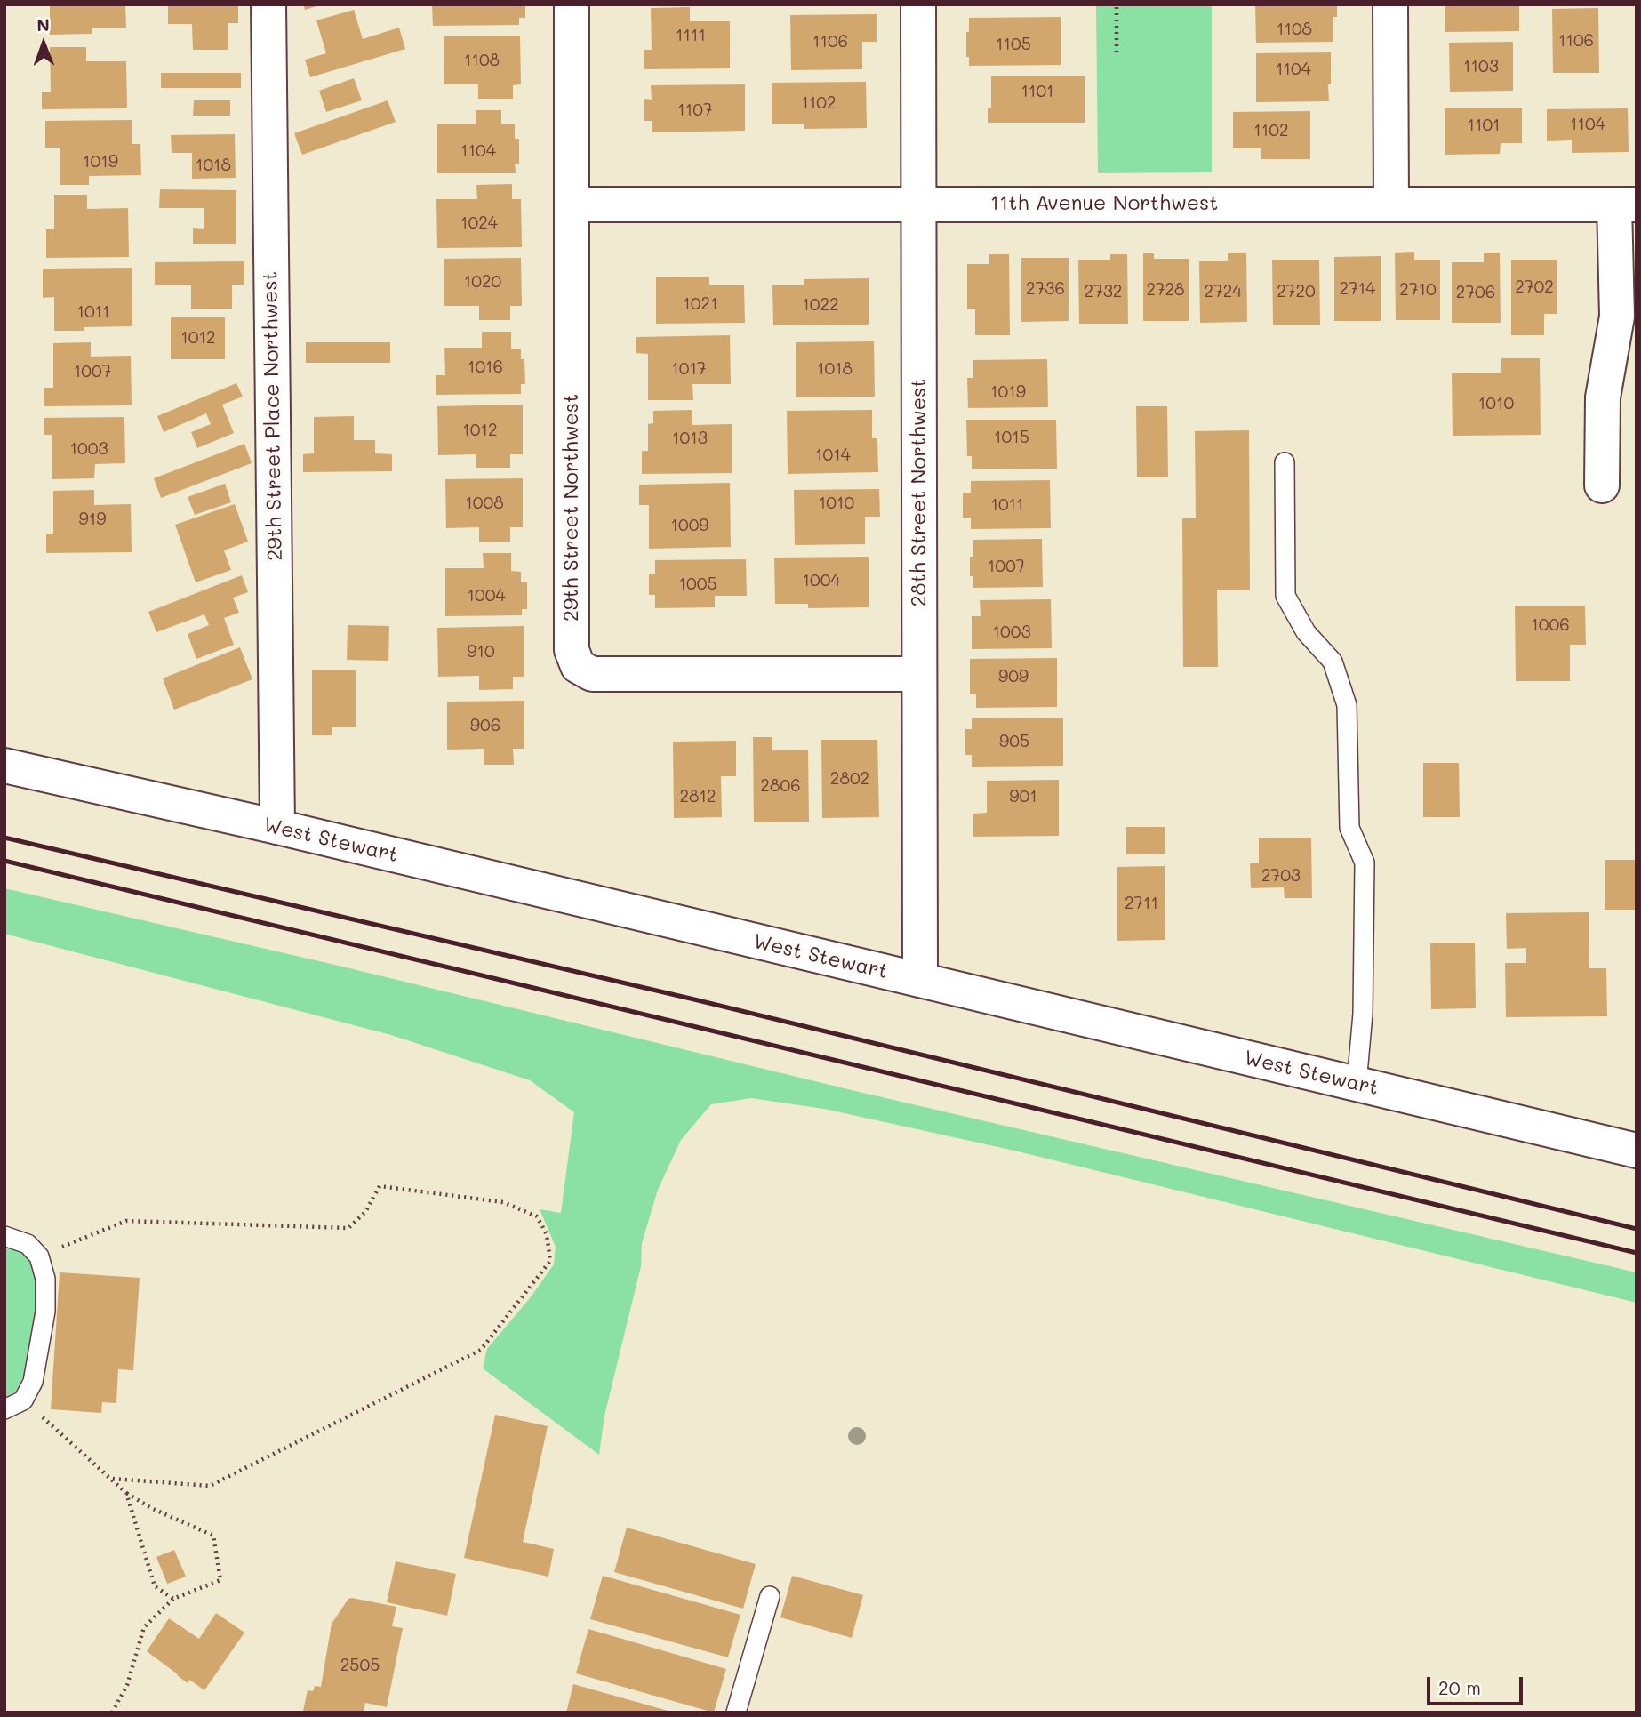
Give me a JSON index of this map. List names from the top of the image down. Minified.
{"streets":{"street":["11th Avenue Northwest","29th Street Place Northwest","28th Street Northwest","29th Street Northwest","West Stewart"]},"crossings":[["11th Avenue Northwest","28th Street Northwest"],["11th Avenue Northwest","29th Street Northwest"],["29th Street Place Northwest","West Stewart"],["28th Street Northwest","29th Street Northwest"],["28th Street Northwest","West Stewart"]],"house_numbers":["1108","1111","1106","1106","1105","1108","1103","1104","1101","1102","1107","1104","1101","1102","1104","1019","1018","1024","1020","2702","2736","2714","2728","2710","2732","2724","2720","2706","1021","1022","1011","1012","1016","1017","1018","1007","1019","1010","1012","1015","1013","1003","1014","1008","1010","1011","919","1009","1007","1004","1005","1004","1006","1003","910","909","906","905","2802","2806","2812","901","2703","2711","2505"],"scale_bar":"20 m","north":"top"}
